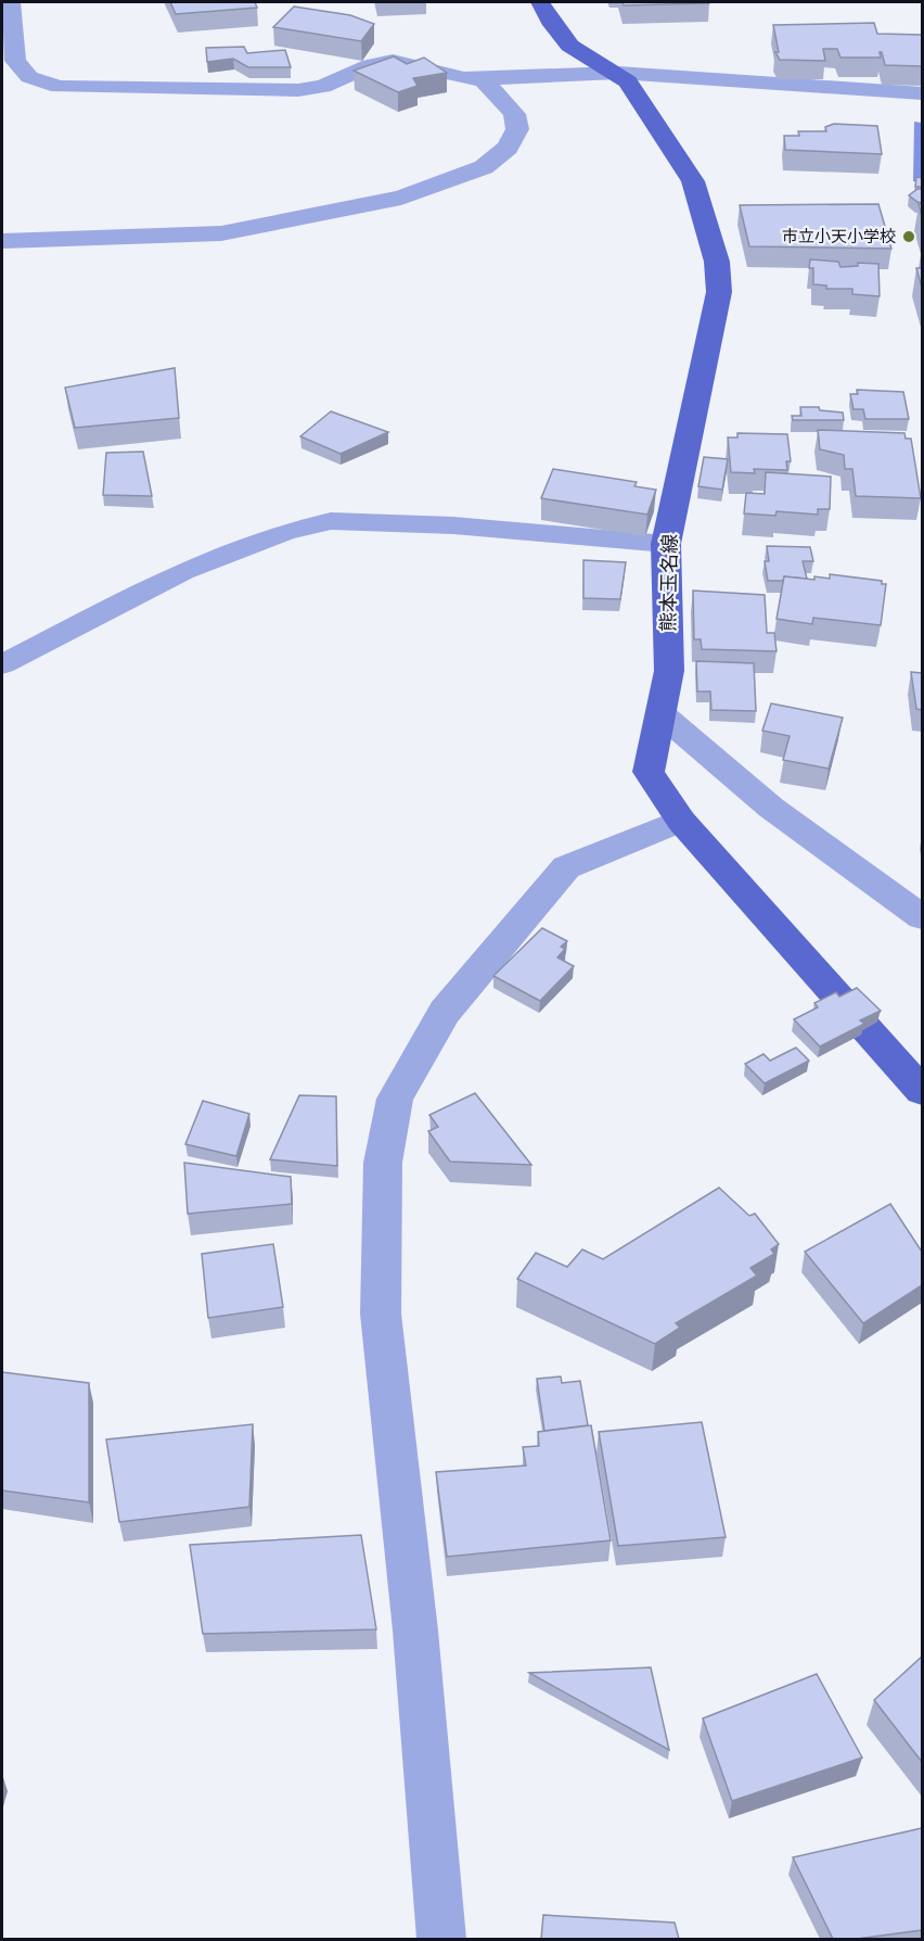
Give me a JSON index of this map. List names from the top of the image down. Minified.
{"streets":{"main road":["熊本玉名線"]},"places":["市立小天小学校"]}
